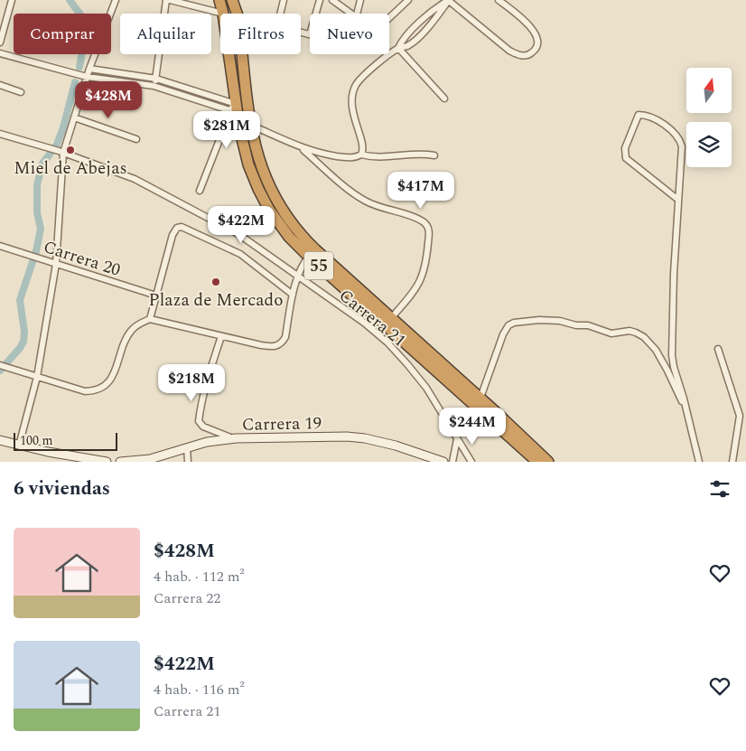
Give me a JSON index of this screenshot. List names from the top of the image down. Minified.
{"streets":{"highway":["55"],"street":["Carrera 20","Carrera 21","Carrera 19"]},"places":["Miel de Abejas","Plaza de Mercado"],"scale_bar":"100 m","north":"top","page":{"chip":["Comprar","Alquilar","Filtros","Nuevo"],"price":["$428M","$281M","$417M","$422M","$218M","$244M"],"scale":"100 m","heading":"6 viviendas","list":[{"name":"$428M","note":"4 hab. · 112 m² · Carrera 22"},{"name":"$422M","note":"4 hab. · 116 m² · Carrera 21"}]}}
